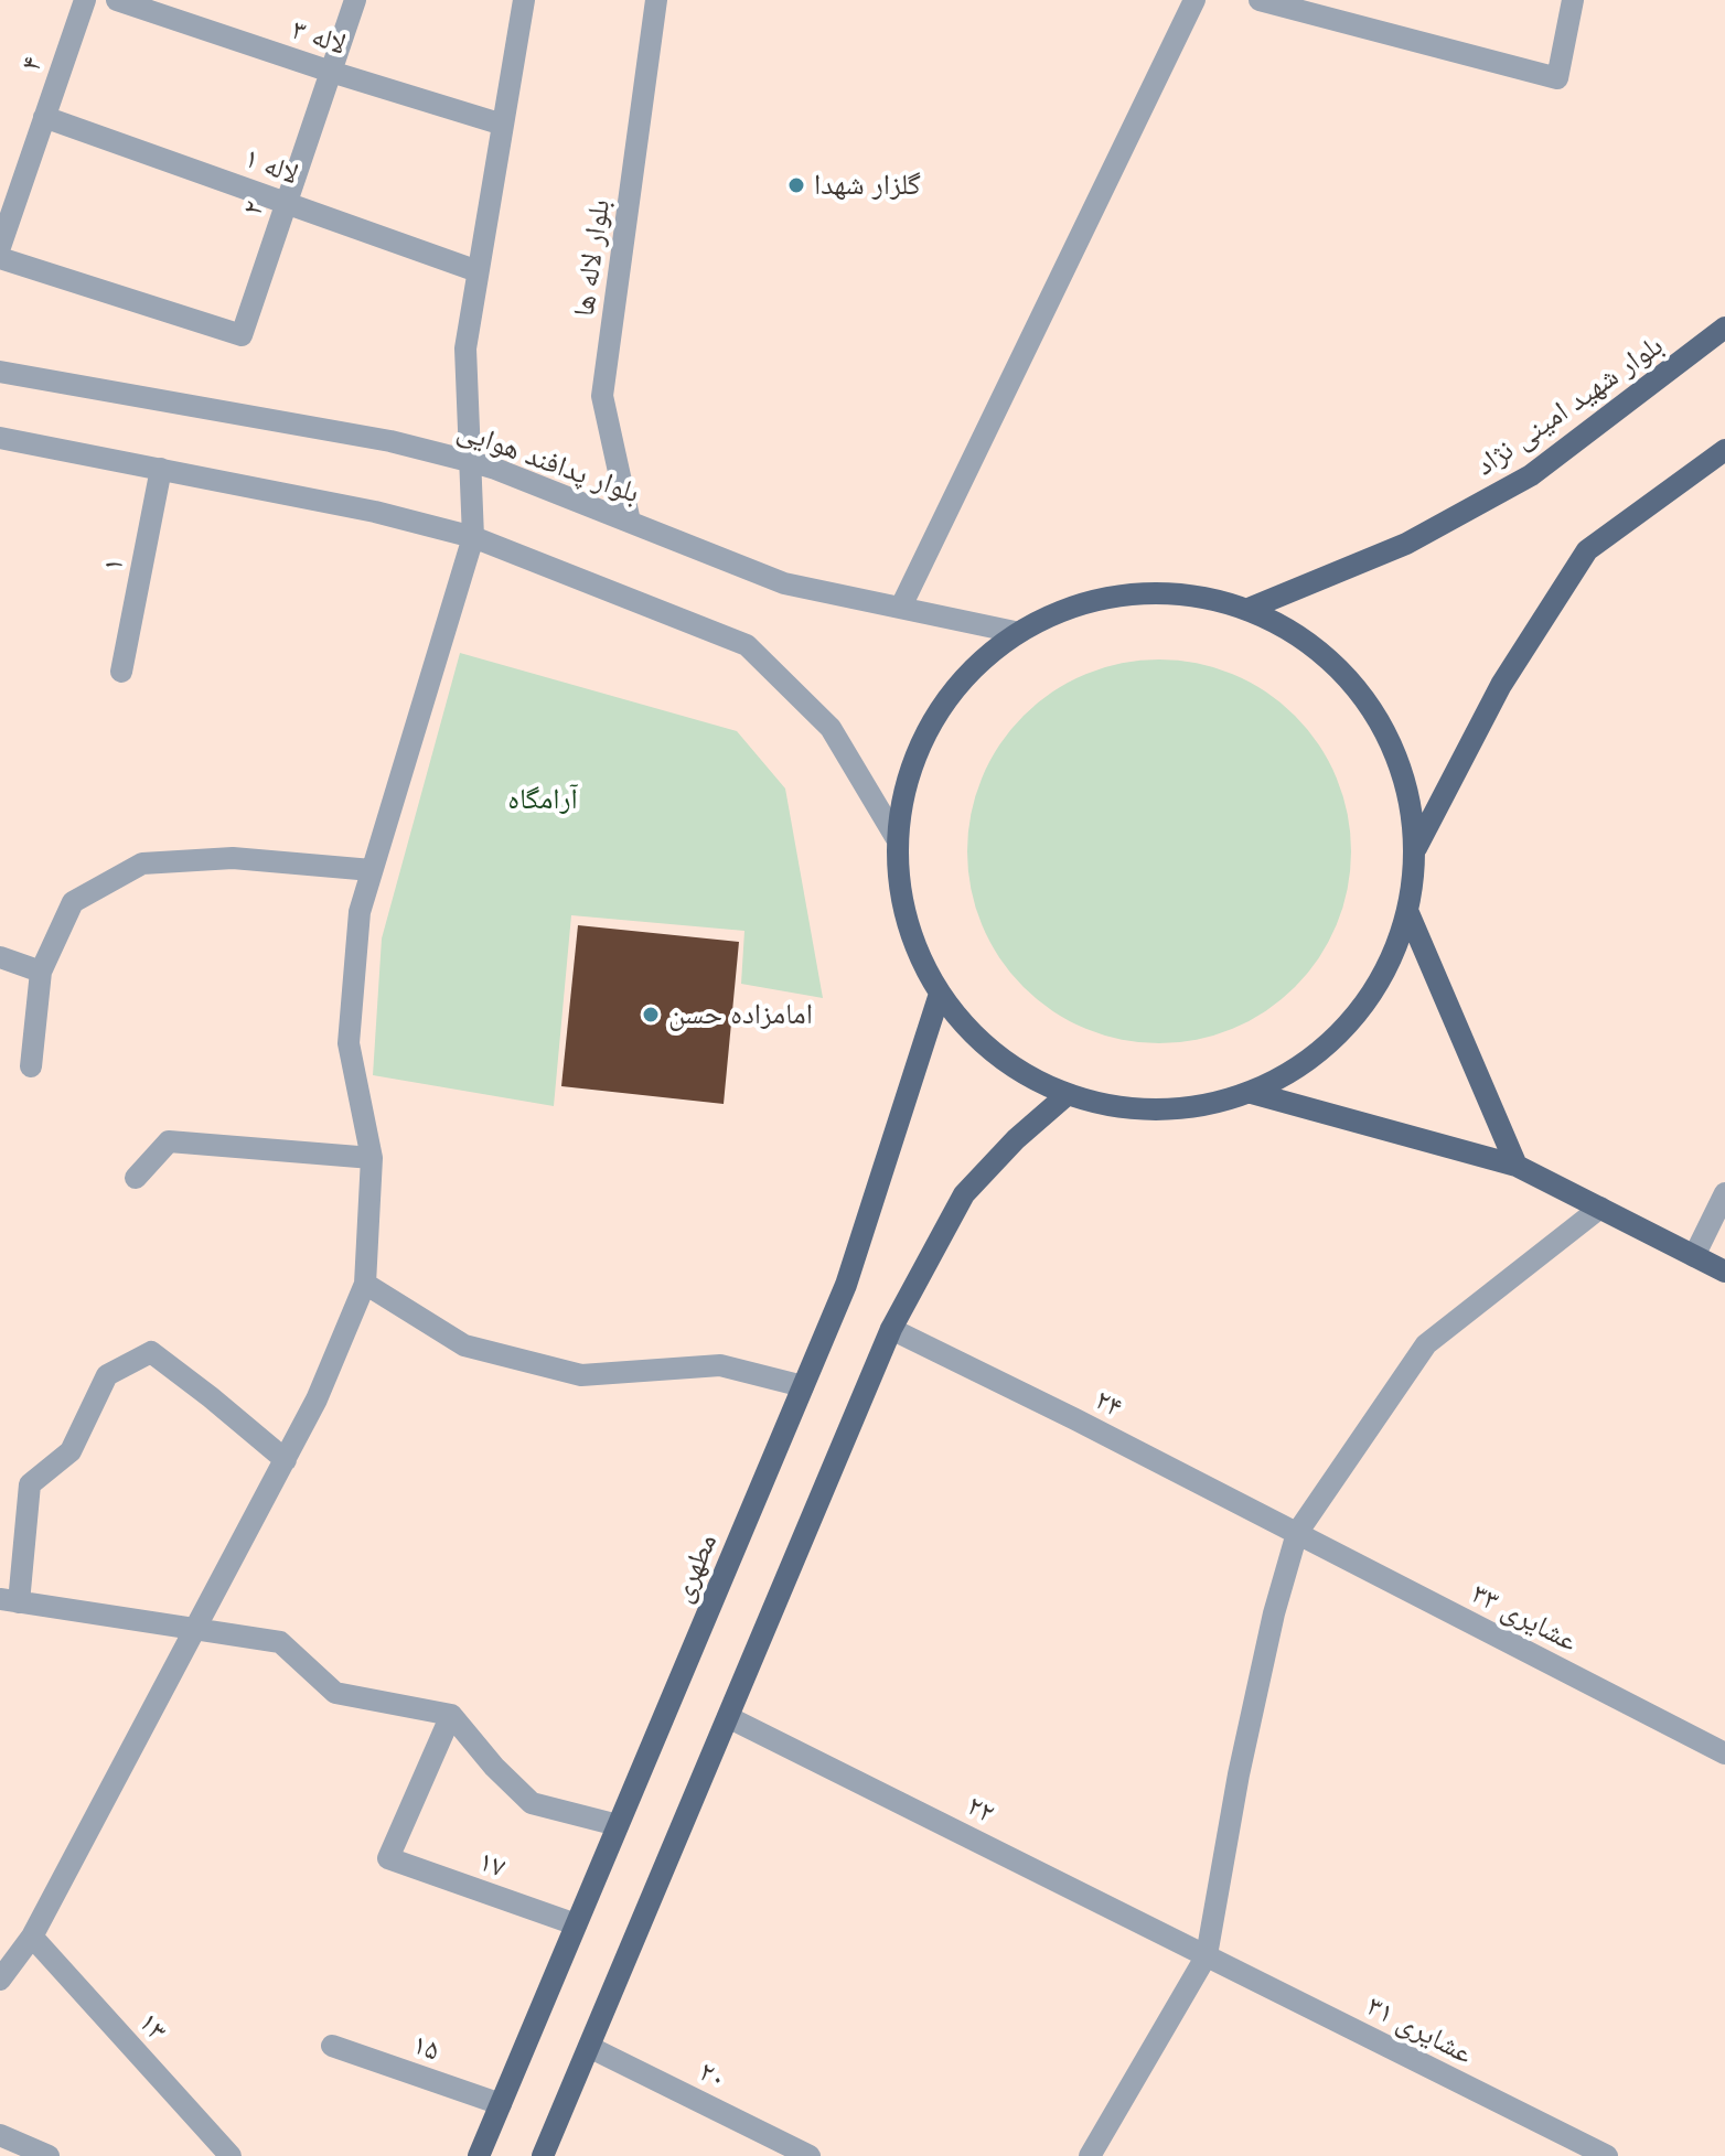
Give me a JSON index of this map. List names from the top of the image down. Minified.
{"streets":{"main road":["بلوار شهید امینی نژاد","مطهری"],"street":["لاله ۳","۴","لاله ۱","۲","بلوار لاله ها","بلوار پدافند هوایی","۱","۲۴","عشایری ۳۳","۲۲","۱۷","۱۳","عشایری ۳۱","۱۵","۲۰"]},"crossings":[["لاله ۳","۲"],["۴","لاله ۱"],["لاله ۱","۲"],["بلوار لاله ها","بلوار پدافند هوایی"],["۲۴","عشایری ۳۳"],["مطهری","۱۷"],["مطهری","۱۵"],["۲۲","عشایری ۳۱"]],"parks":["آرامگاه"],"places":["گلزار شهدا","امامزاده حسن"]}
